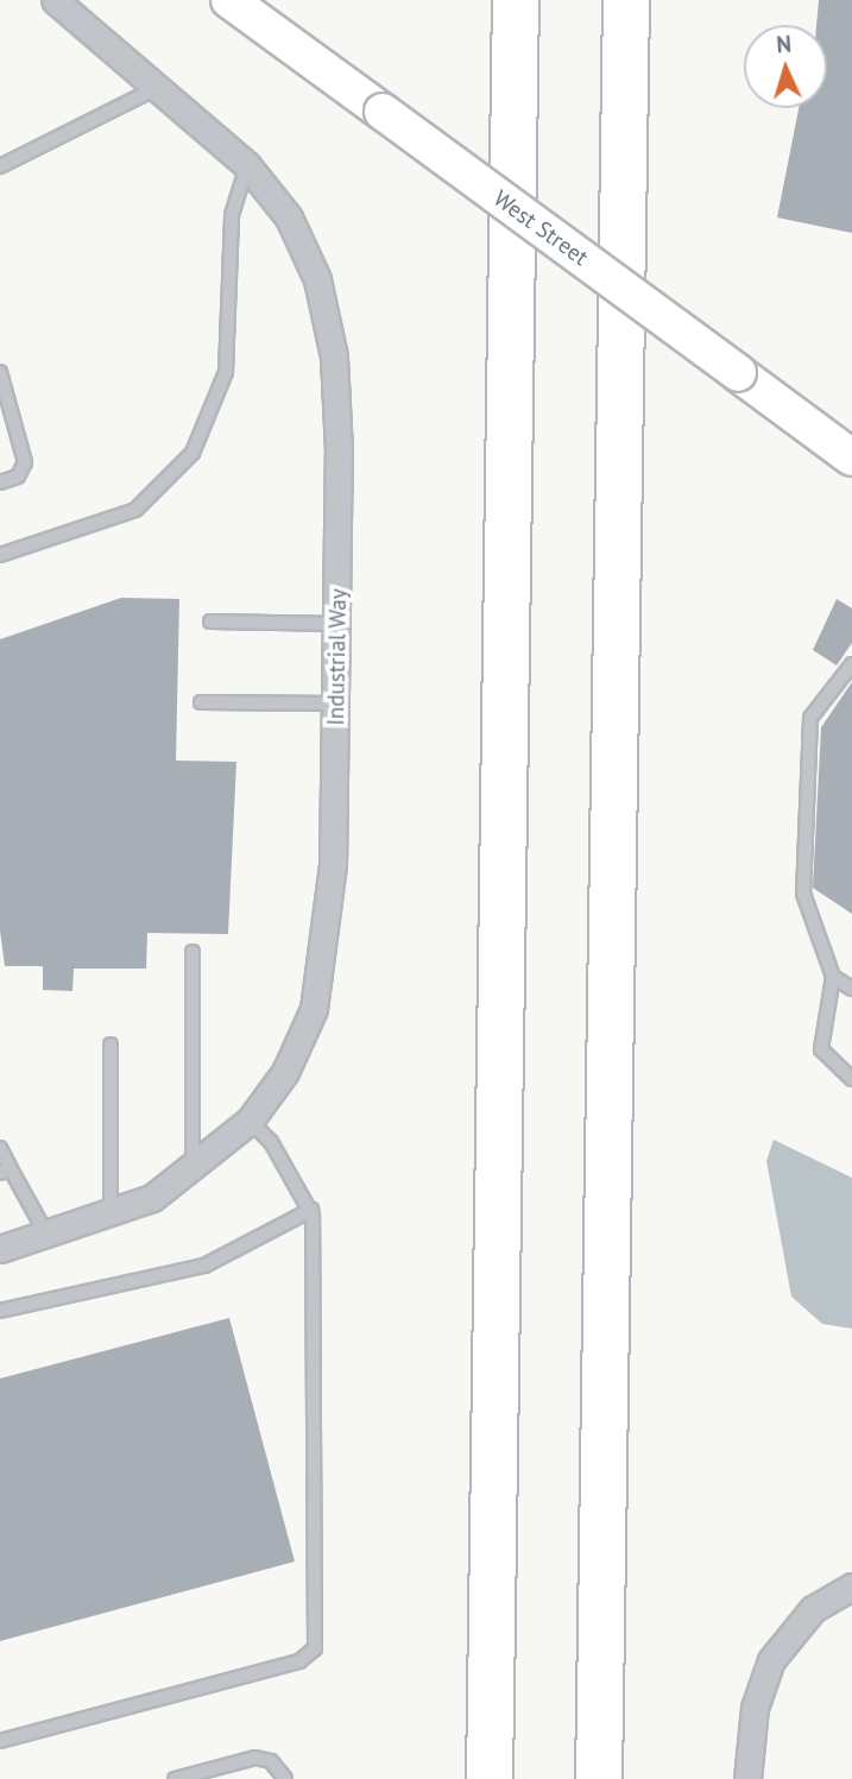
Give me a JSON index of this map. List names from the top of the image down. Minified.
{"streets":{"main road":["West Street"],"street":["Industrial Way"]},"north":"top"}
